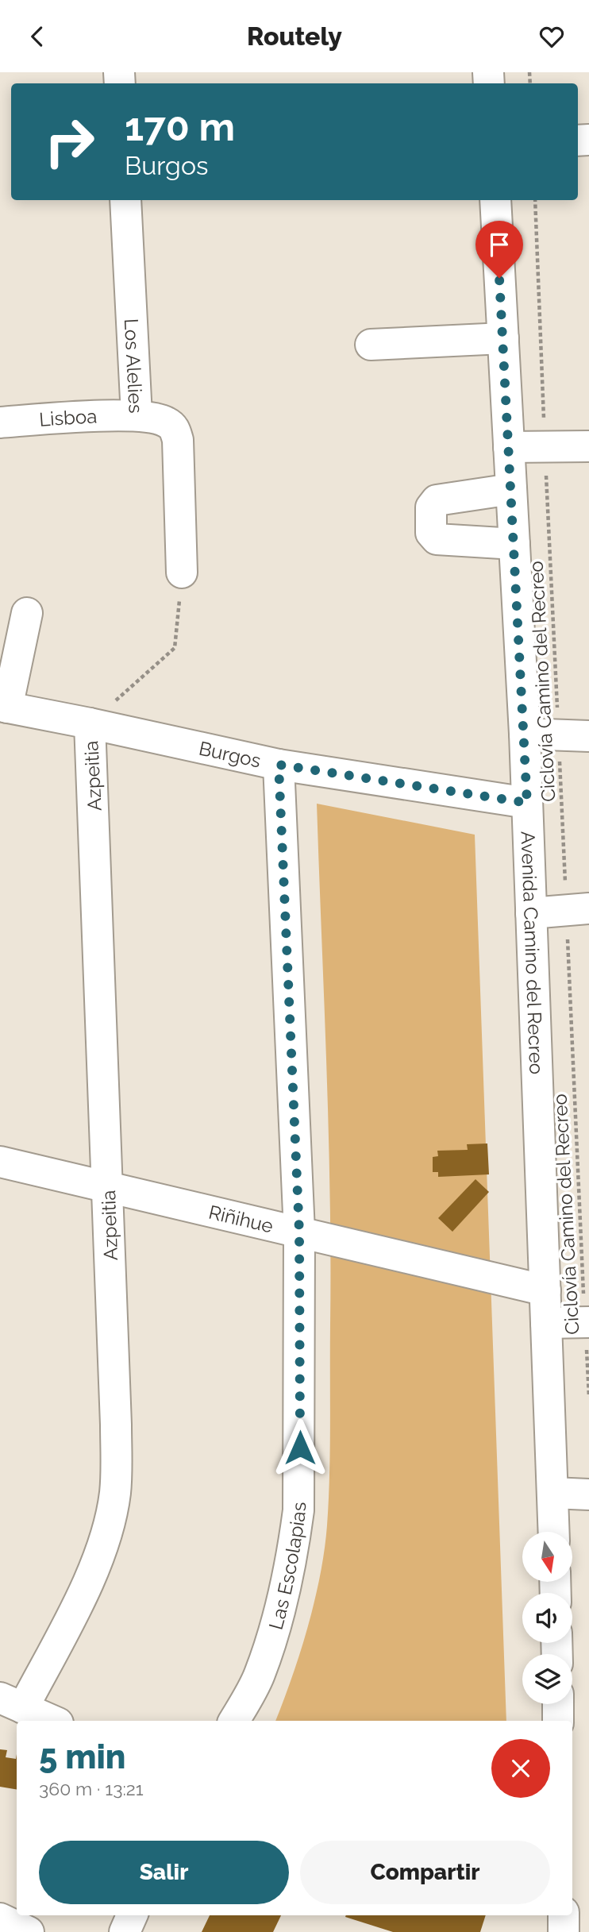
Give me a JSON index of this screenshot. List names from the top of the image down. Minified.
{"streets":{"street":["Los Alelies","Lisboa","Burgos","Azpeitia","Avenida Camino del Recreo","Riñihue","Las Escolapias"],"path":["Ciclovía Camino del Recreo"]},"crossings":[["Los Alelies","Lisboa"],["Burgos","Azpeitia"],["Burgos","Avenida Camino del Recreo"],["Burgos","Las Escolapias"],["Azpeitia","Riñihue"],["Avenida Camino del Recreo","Riñihue"],["Riñihue","Las Escolapias"]],"north":"bottom","page":{"header":"Routely","turn":["170 m","Burgos"],"heading":["5 min","360 m · 13:21"],"buttons":["Salir","Compartir"]}}
